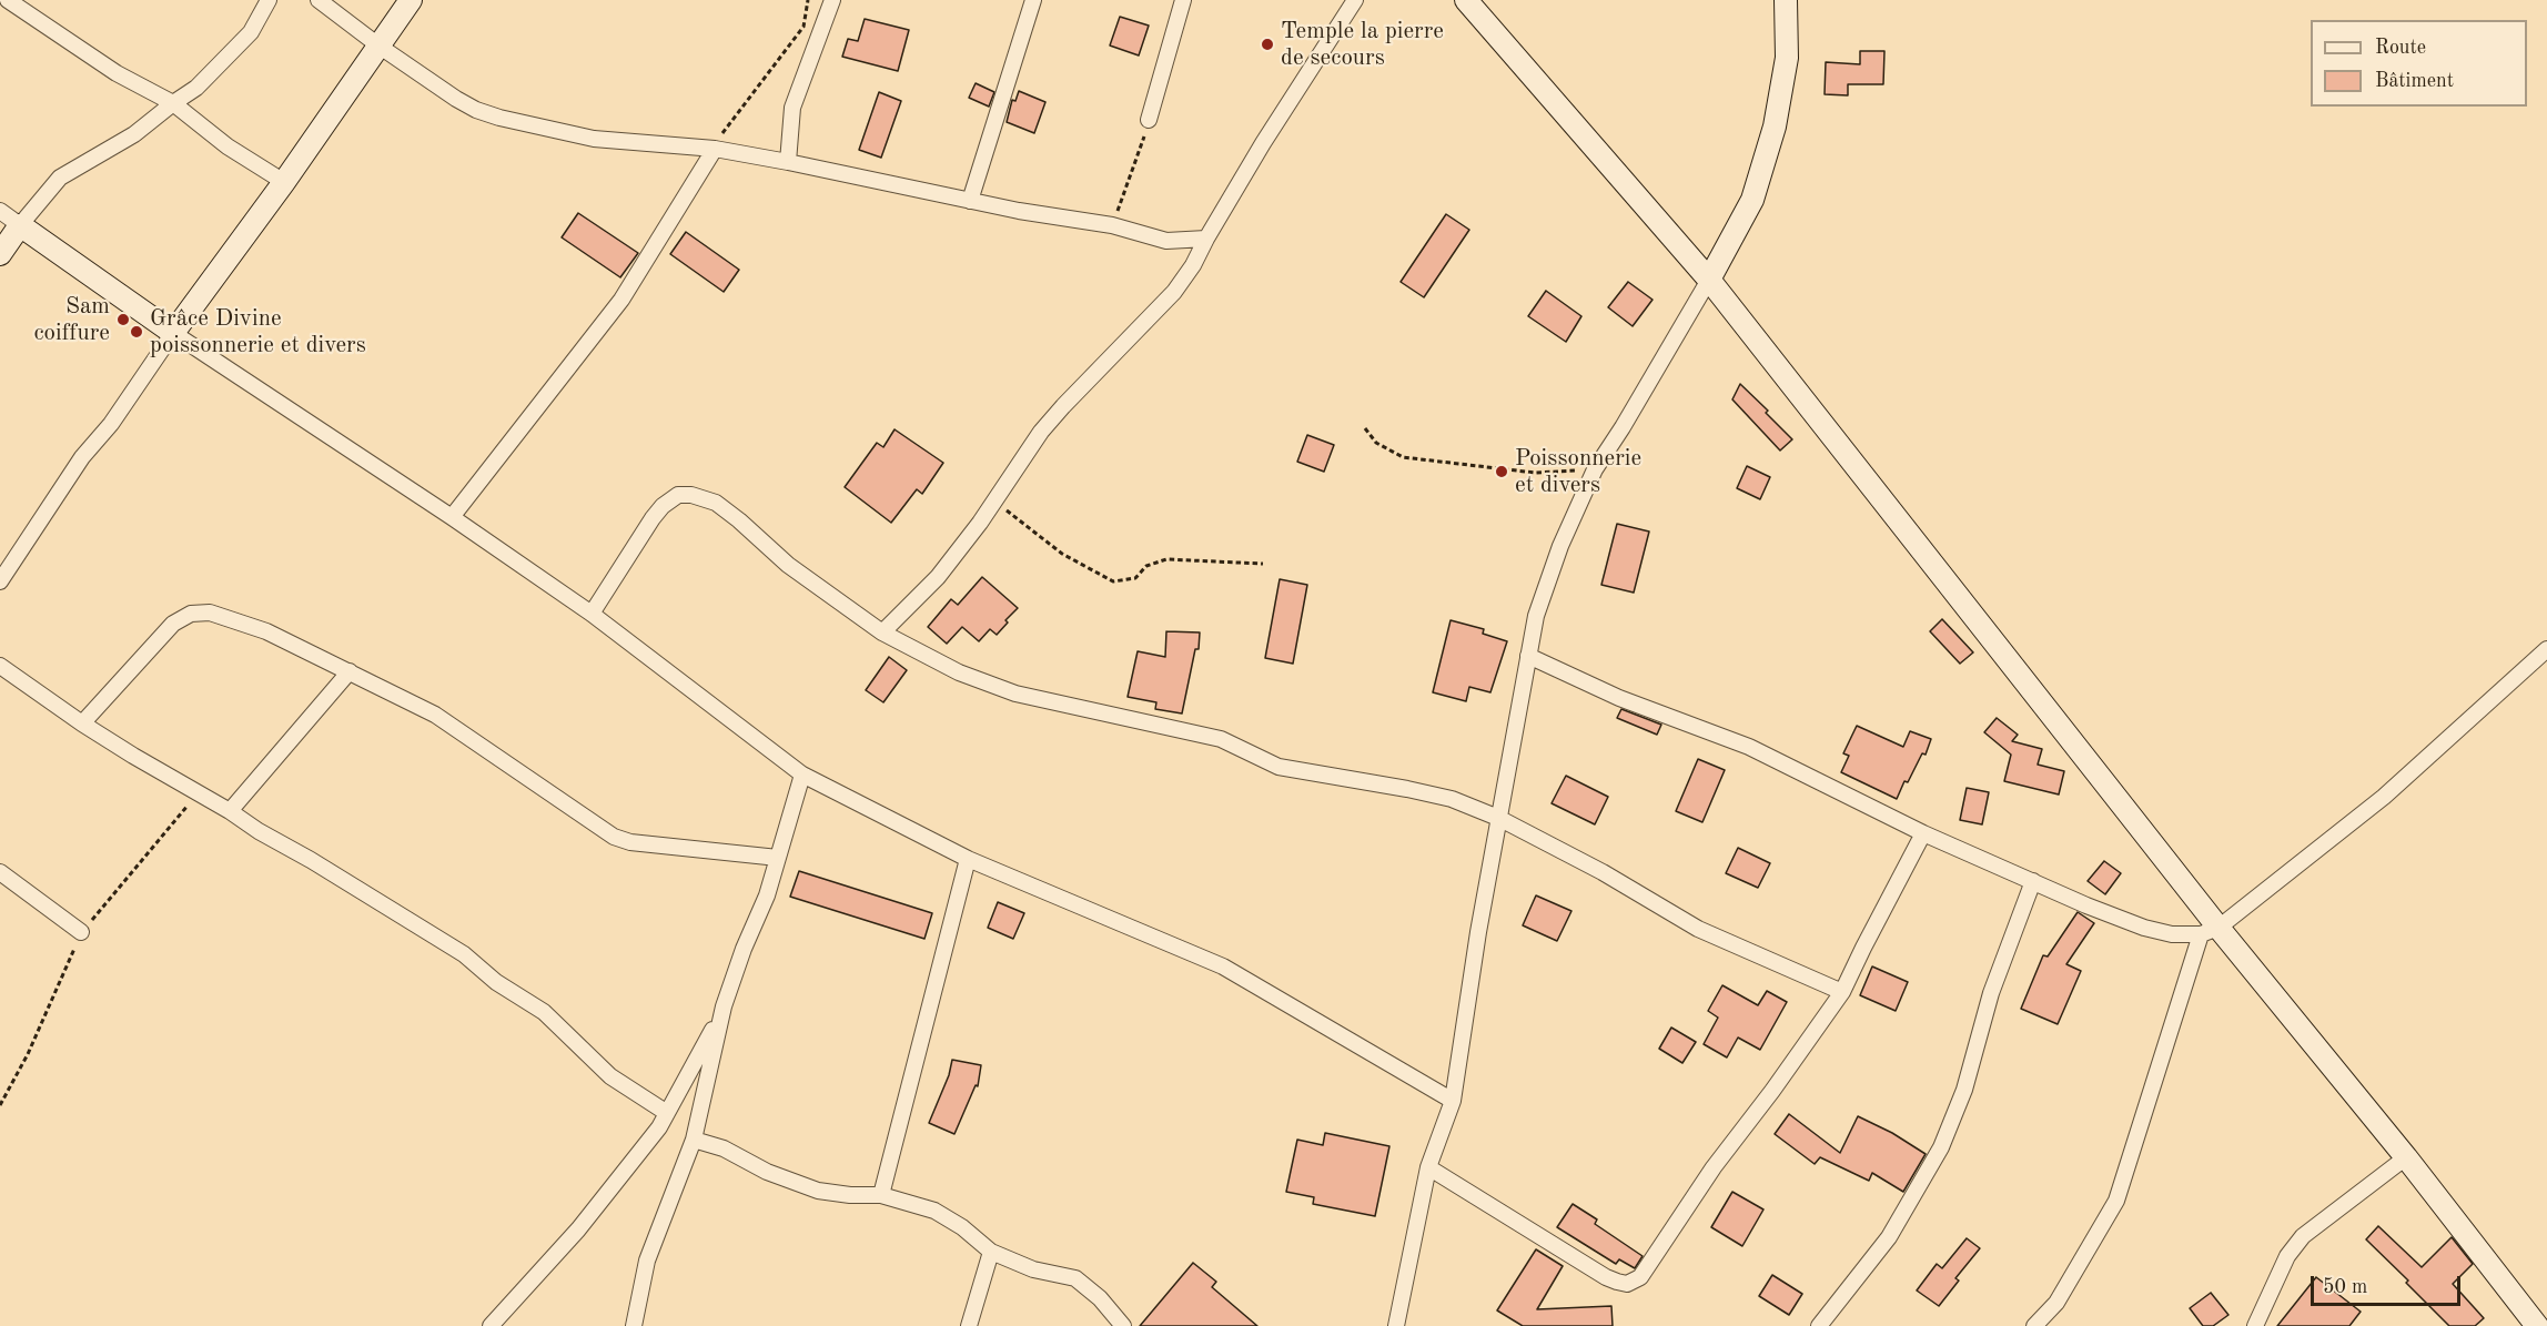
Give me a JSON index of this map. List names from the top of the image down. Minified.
{"places":["Temple la pierre de secours","Sam coiffure","Grâce Divine poissonnerie et divers","Poissonnerie et divers"],"legend":["Route","Bâtiment"],"scale_bar":"50 m"}
